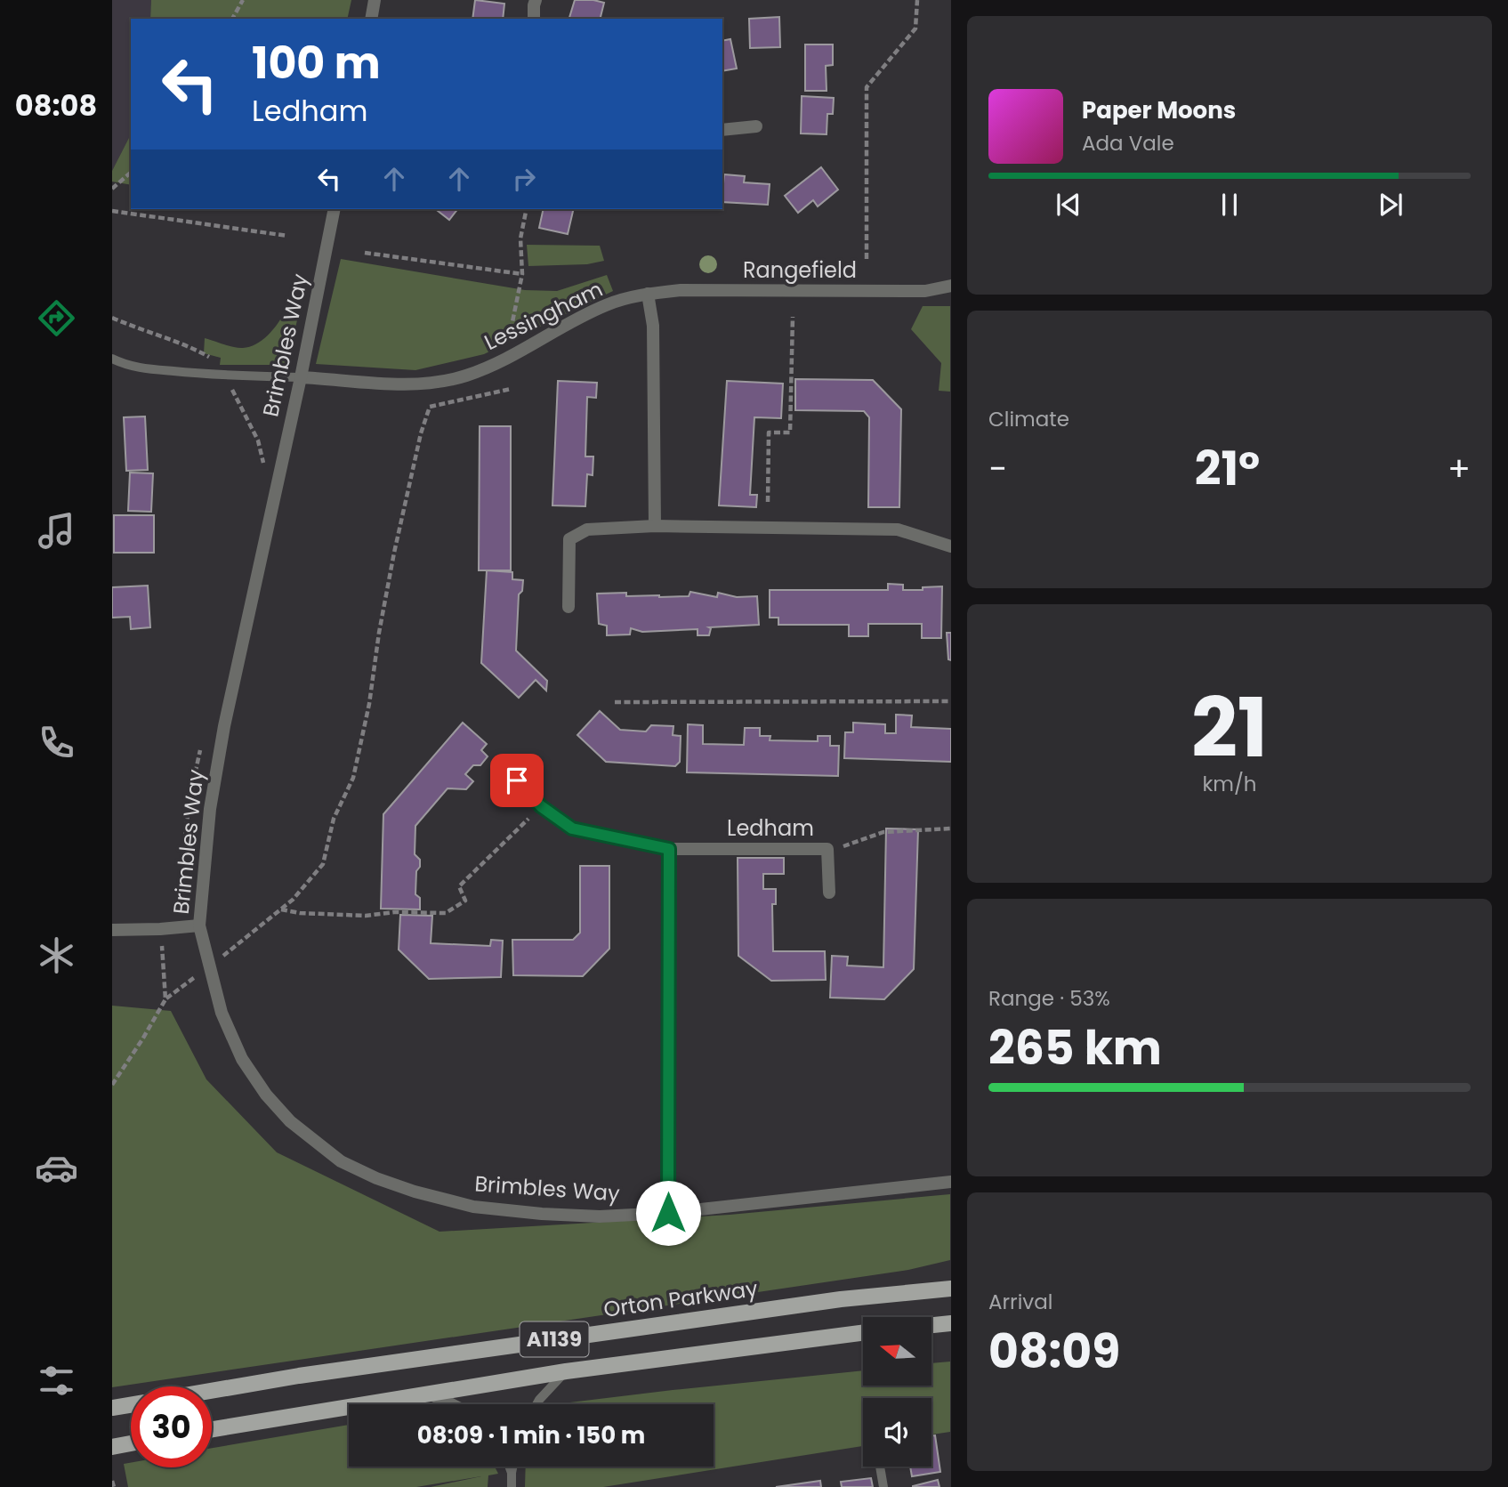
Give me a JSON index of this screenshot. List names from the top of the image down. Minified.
{"streets":{"main road":["Orton Parkway","A1139"],"street":["Rangefield","Lessingham","Brimbles Way","Ledham"]},"crossings":[["Rangefield","Lessingham"],["Lessingham","Brimbles Way"]],"north":"left","page":{"tabs":"08:08","turn":["100 m","Ledham"],"song":["Paper Moons","Ada Vale"],"tile":["Climate",["21","km/h"],["Range · 53%","265 km"],["Arrival","08:09"]],"heat":["−","21°","+"],"limit":"30","trip":"08:09 · 1 min · 150 m"}}
